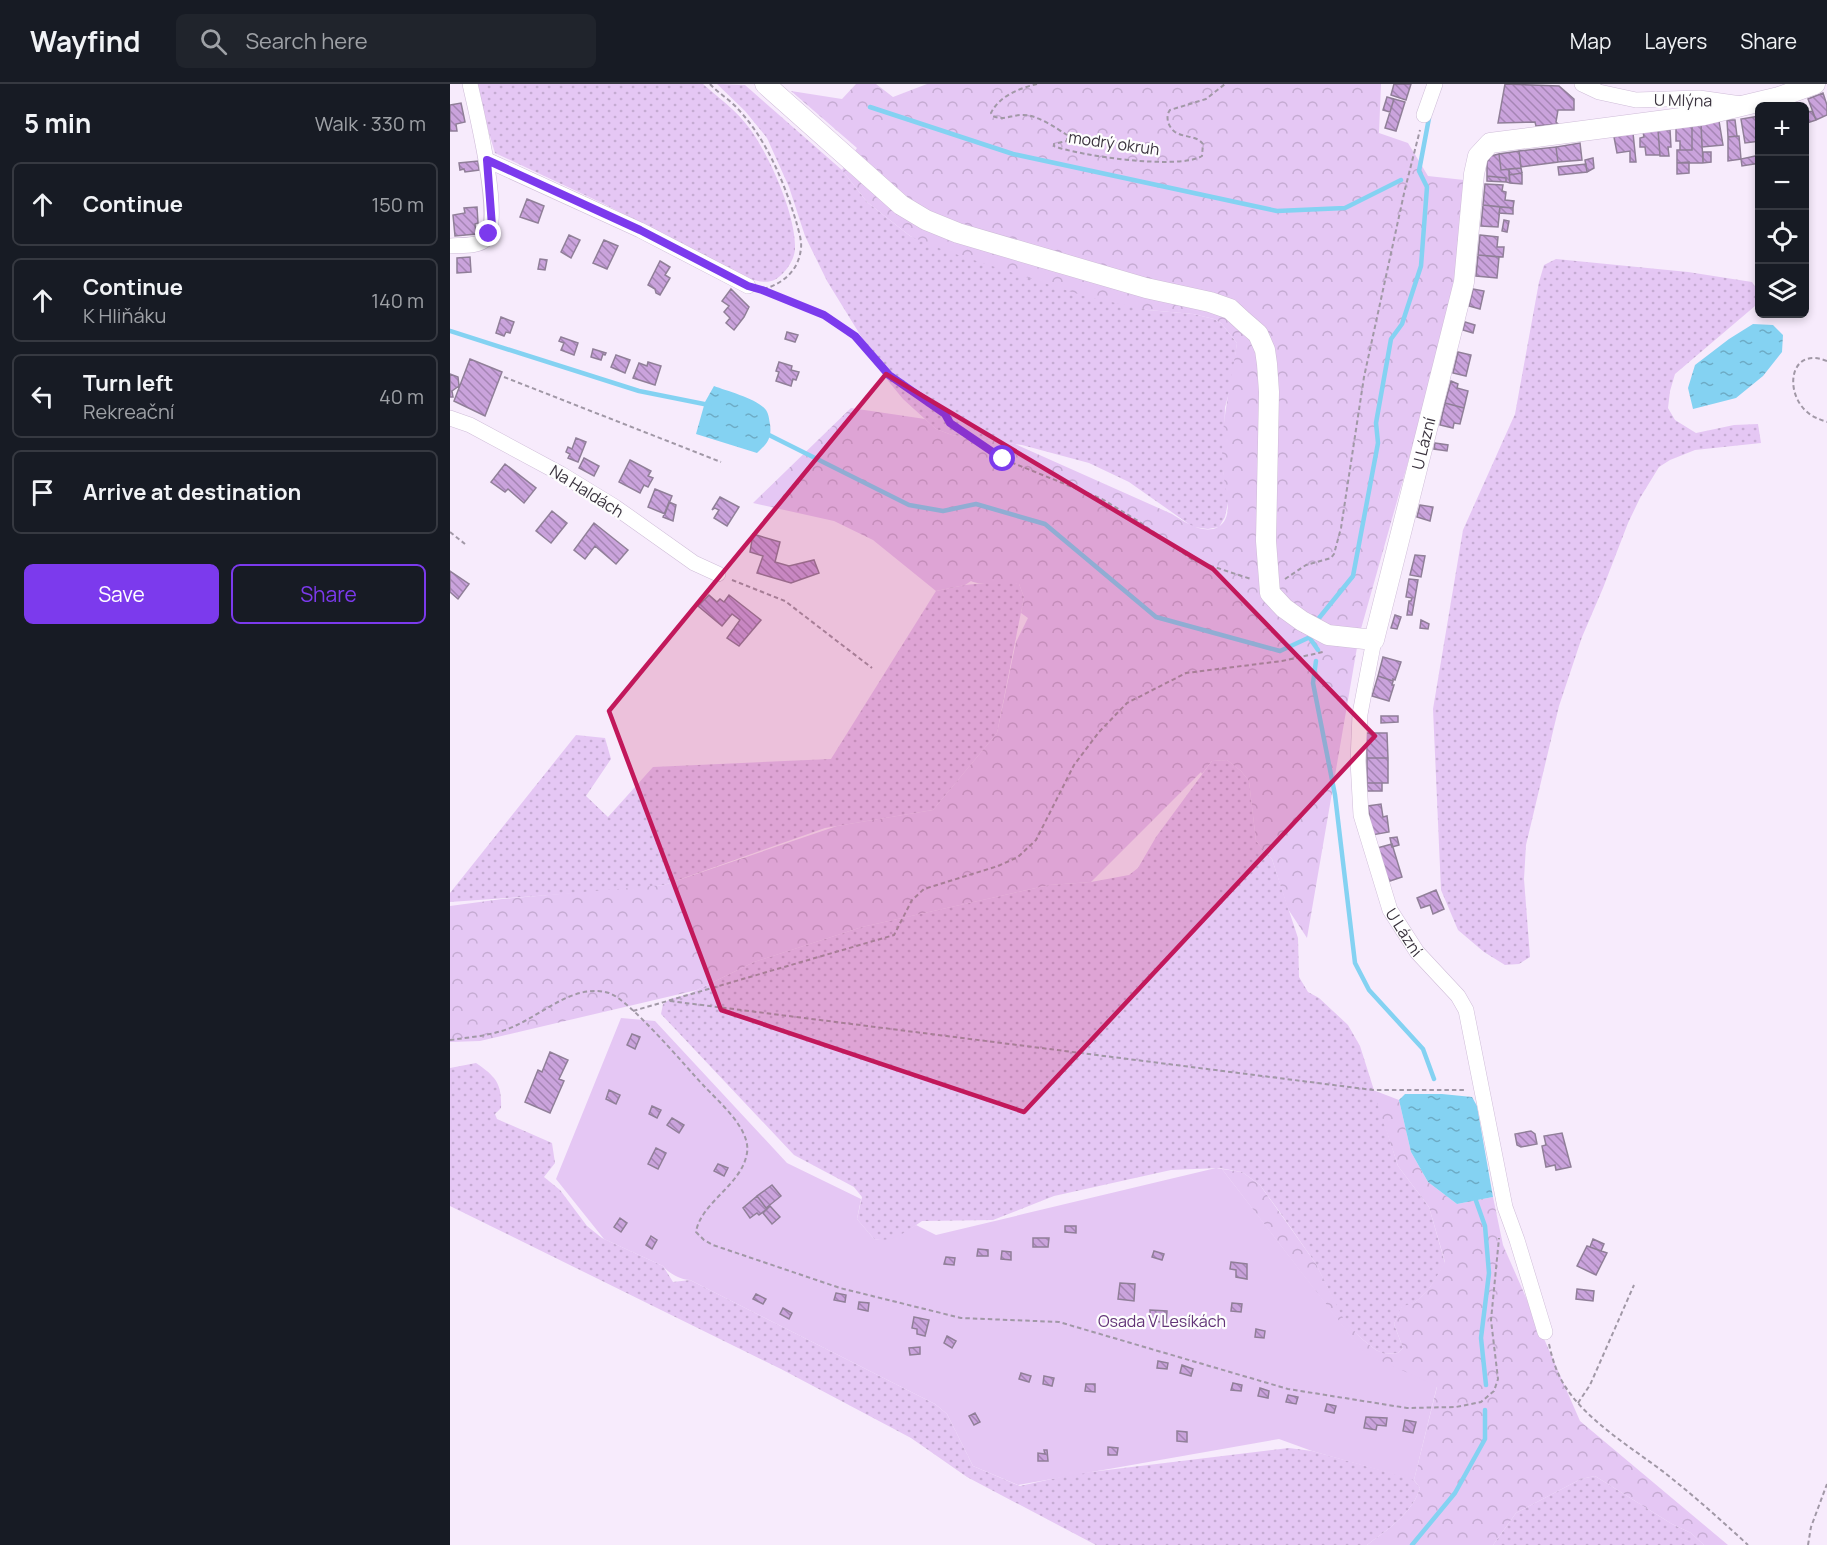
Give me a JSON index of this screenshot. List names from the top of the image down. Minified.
{"streets":{"street":["U Mlýna","U Lázní","Na Haldách"],"path":["modrý okruh"]},"crossings":[["U Mlýna","U Lázní"]],"parks":["Osada V Lesíkách"],"page":{"header":"Wayfind","search":"Search here","nav":["Map","Layers","Share"],"heading":["5 min","Walk · 330 m"],"map_buttons":["+","−"],"list":[["Continue","150 m"],["Continue","K Hliňáku","140 m"],["Turn left","Rekreační","40 m"],"Arrive at destination"],"buttons":["Save","Share"]}}
